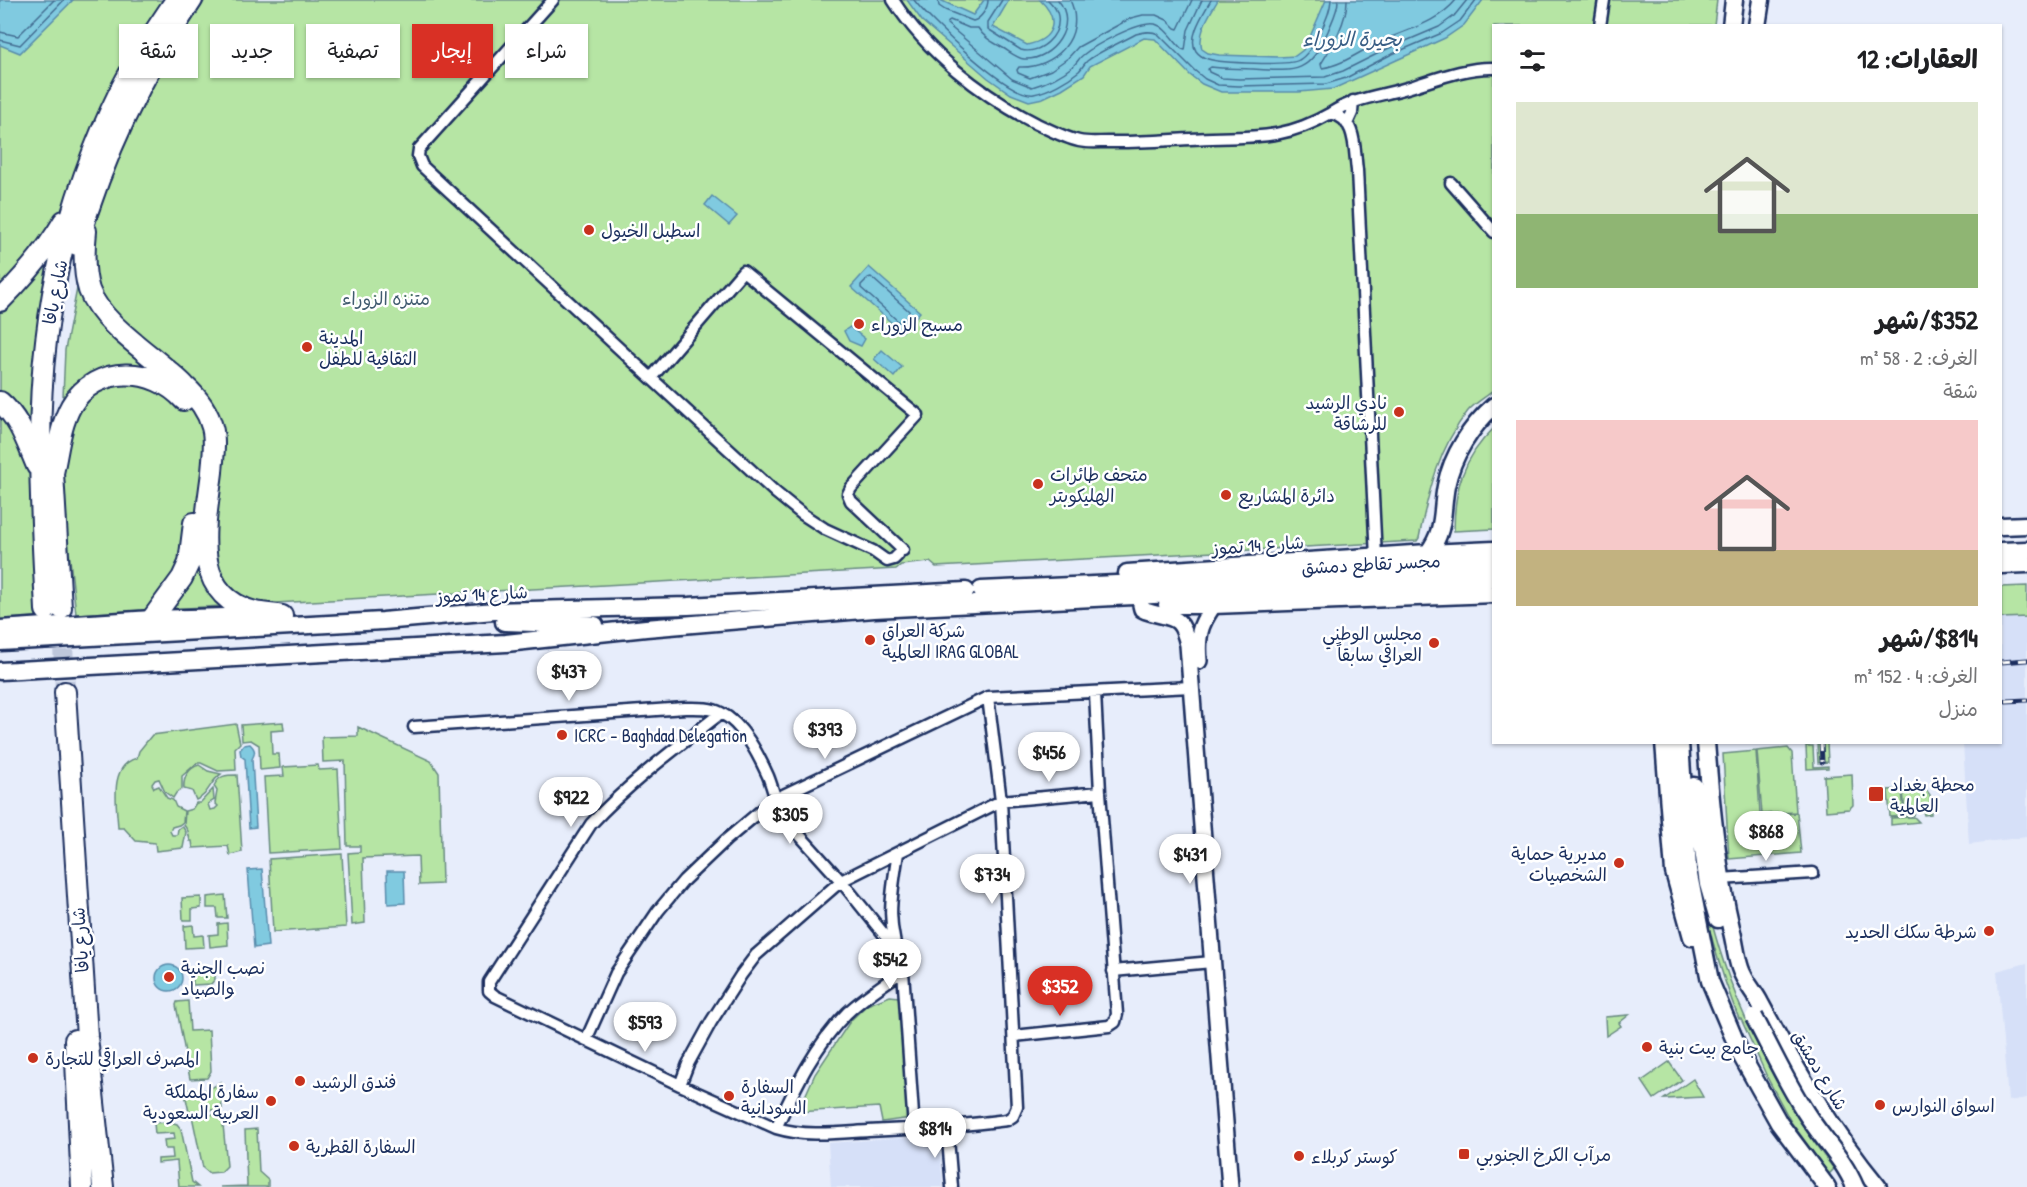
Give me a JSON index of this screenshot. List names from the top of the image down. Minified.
{"streets":{"highway":["شارع يافا"],"main road":["شارع 14 تموز","مجسر تقاطع دمشق","شارع دمشق"]},"crossings":[["شارع 14 تموز","مجسر تقاطع دمشق"]],"water":["بحيرة الزوراء"],"parks":["متنزه الزوراء"],"places":{"other":["اسطبل الخيول","مسبح الزوراء","المدينة الثقافية للطفل","نادي الرشيد للرشاقة","متحف طائرات الهليكوبتر","دائرة المشاريع","شركة العراق العالمية IRAG GLOBAL","مجلس الوطني العراقي سابقاً","ICRC - Baghdad Delegation","مديرية حماية الشخصيات","شرطة سكك الحديد","نصب الجنية والصياد","جامع بيت بنية","المصرف العراقي للتجارة","فندق الرشيد","السفارة السودانية","سفارة المملكة العربية السعودية","اسواق النوارس","السفارة القطرية","كوستر كربلاء"],"transit":["محطة بغداد العالمية","مرآب الكرخ الجنوبي"]},"page":{"chip":["شراء","إيجار","تصفية","جديد","شقة"],"heading":"العقارات: 12","list":[{"name":"$352/شهر","note":"الغرف: 2 · 58 m² · شقة"},{"name":"$814/شهر","note":"الغرف: 4 · 152 m² · منزل"}],"price":["$437","$393","$456","$922","$305","$868","$431","$734","$542","$352","$593","$814"]}}
